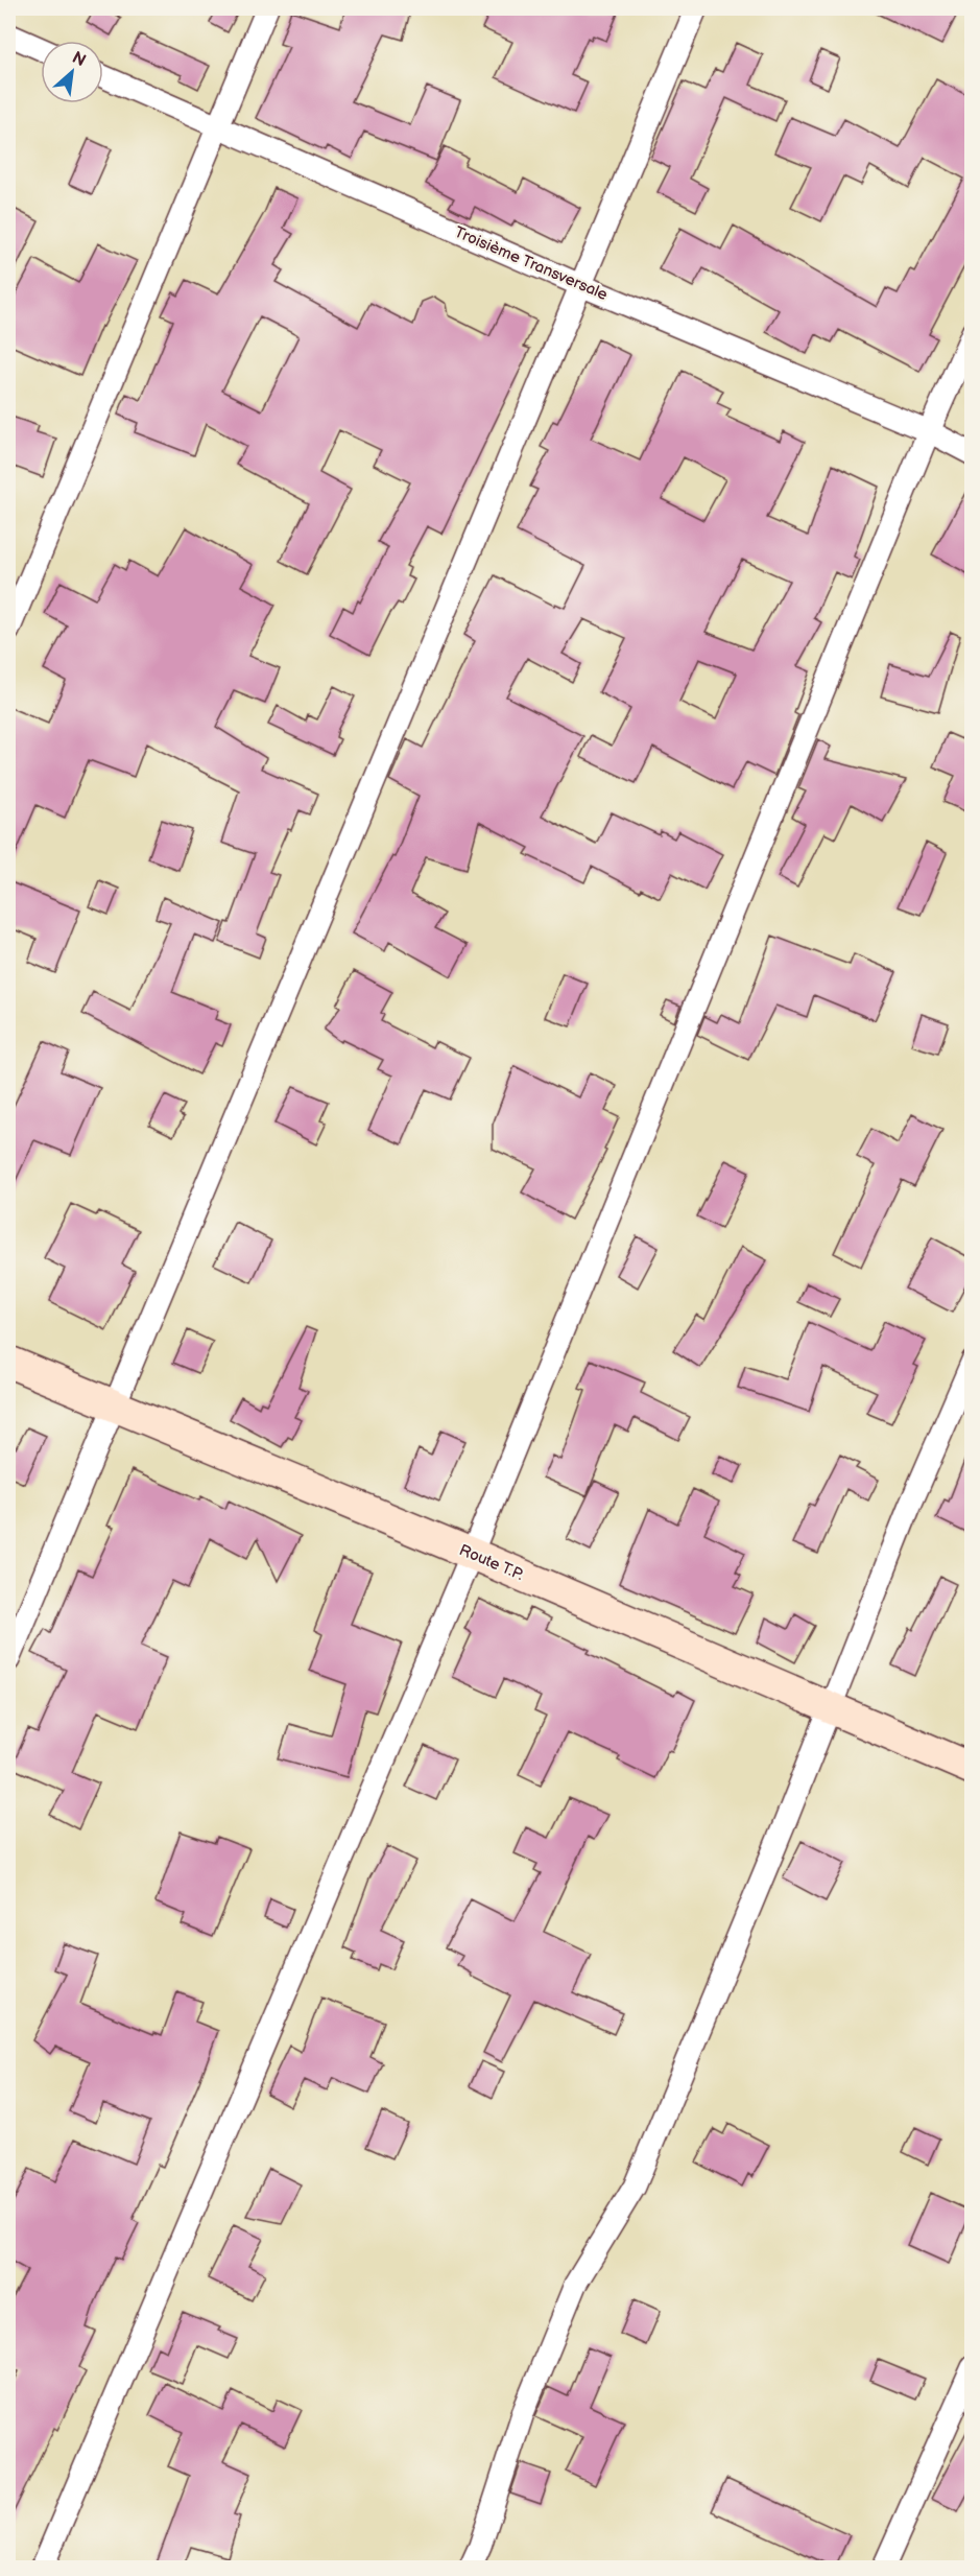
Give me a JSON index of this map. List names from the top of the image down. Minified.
{"streets":{"street":["Troisième Transversale","Route T.P."]},"north":"top right"}
